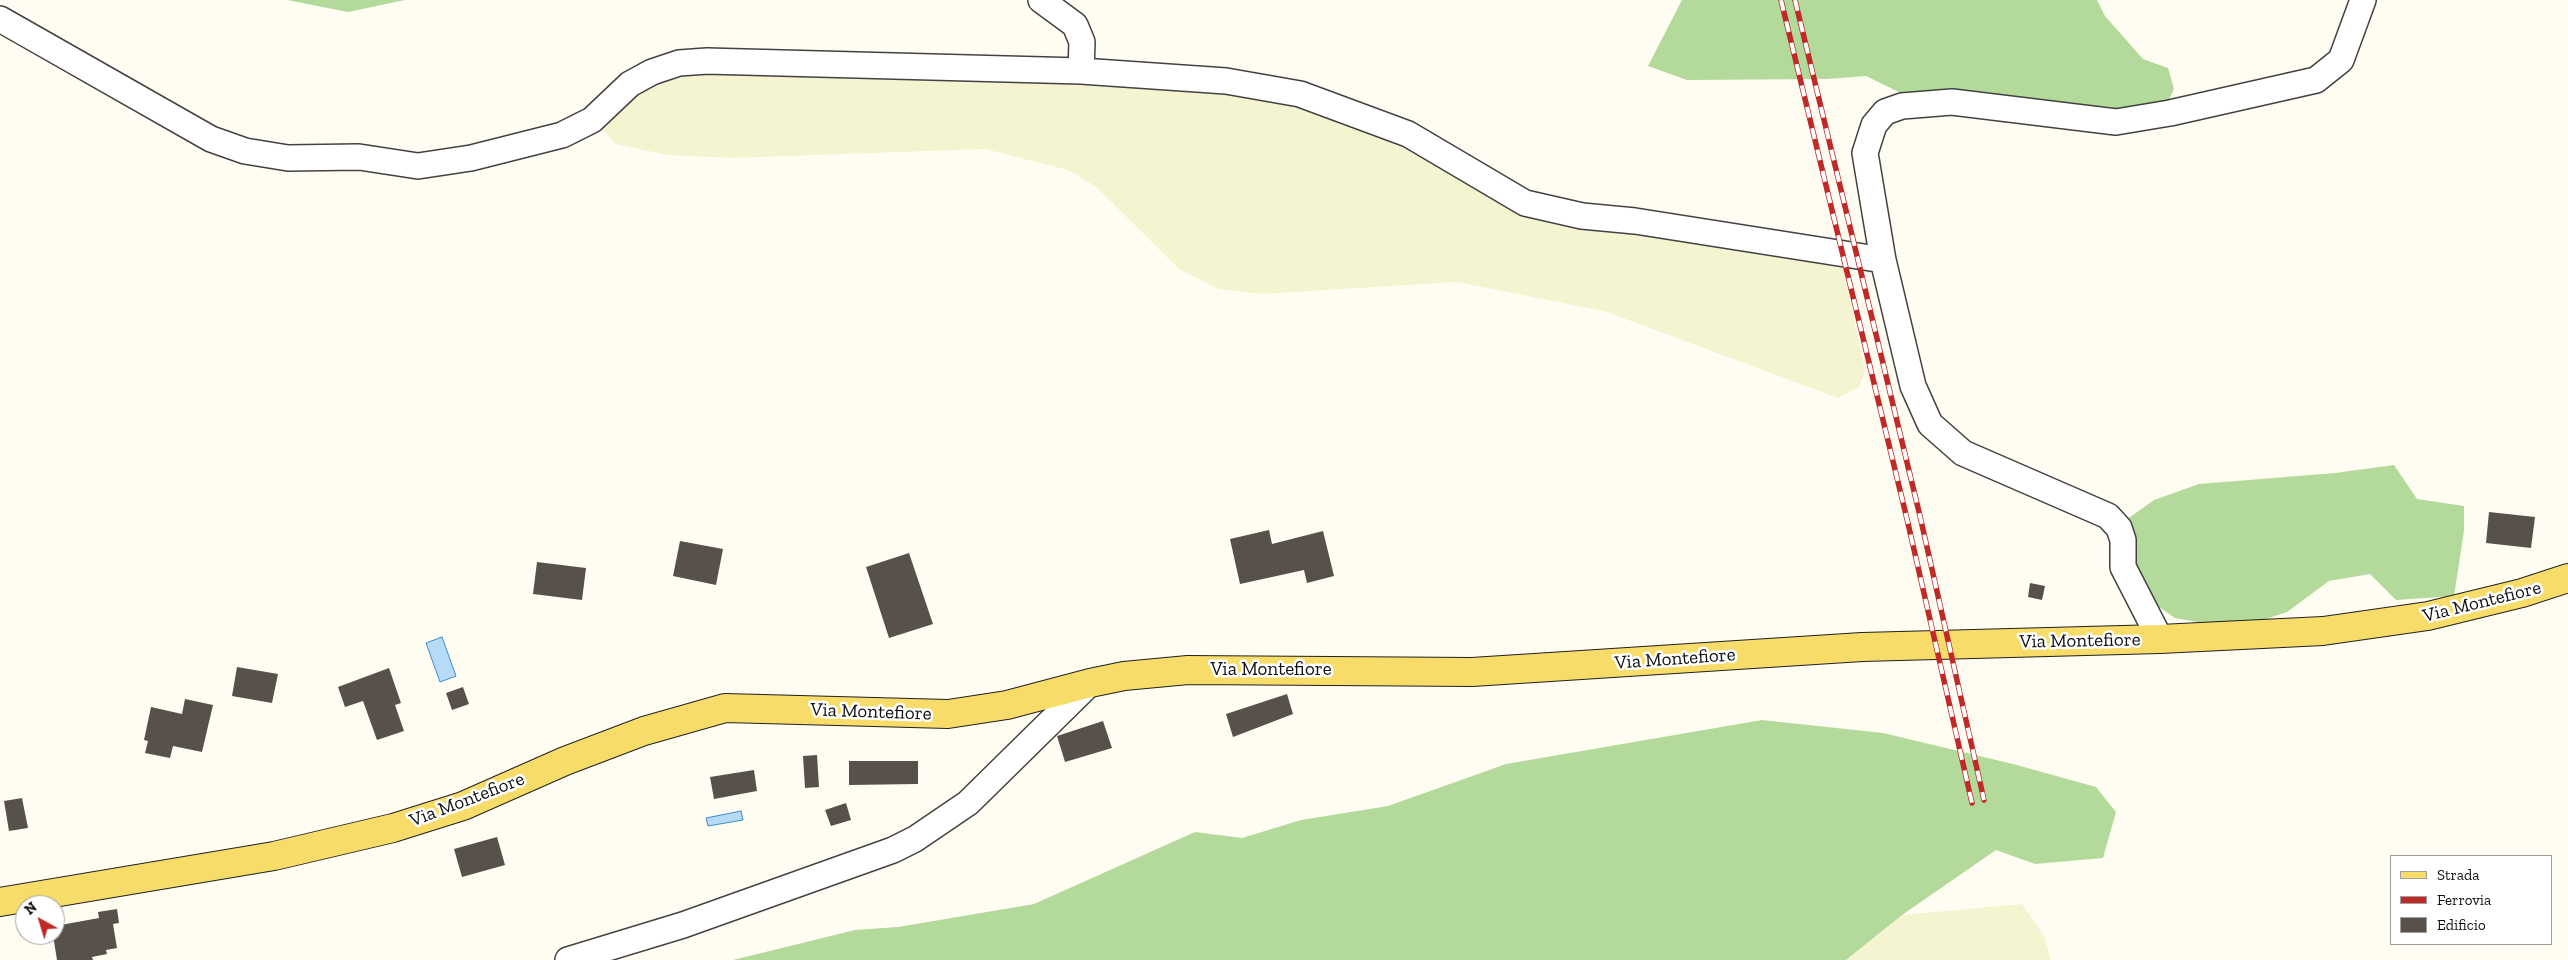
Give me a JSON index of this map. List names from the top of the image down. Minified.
{"streets":{"main road":["Via Montefiore"]},"legend":["Strada","Ferrovia","Edificio"],"north":"top left"}
